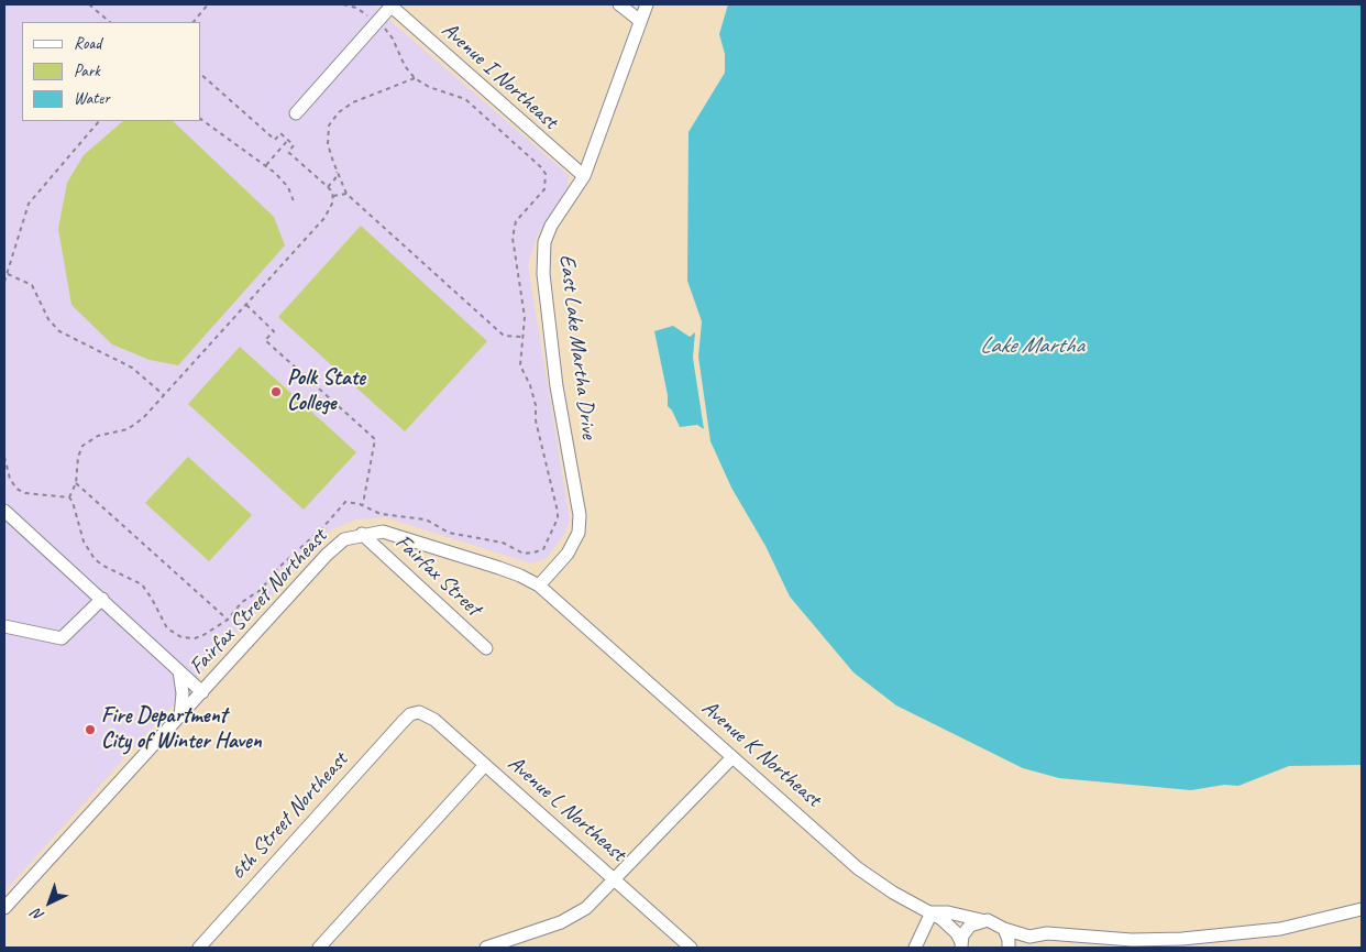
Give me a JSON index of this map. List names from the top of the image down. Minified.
{"streets":{"street":["Avenue I Northeast","East Lake Martha Drive","Fairfax Street","Fairfax Street Northeast","Avenue K Northeast","Avenue L Northeast","6th Street Northeast"]},"crossings":[["Avenue I Northeast","East Lake Martha Drive"],["East Lake Martha Drive","Fairfax Street Northeast"],["Fairfax Street","Fairfax Street Northeast"],["Fairfax Street Northeast","Avenue K Northeast"],["Avenue L Northeast","6th Street Northeast"]],"water":["Lake Martha"],"places":["Polk State College","Fire Department City of Winter Haven"],"legend":["Road","Park","Water"],"north":"bottom left"}
